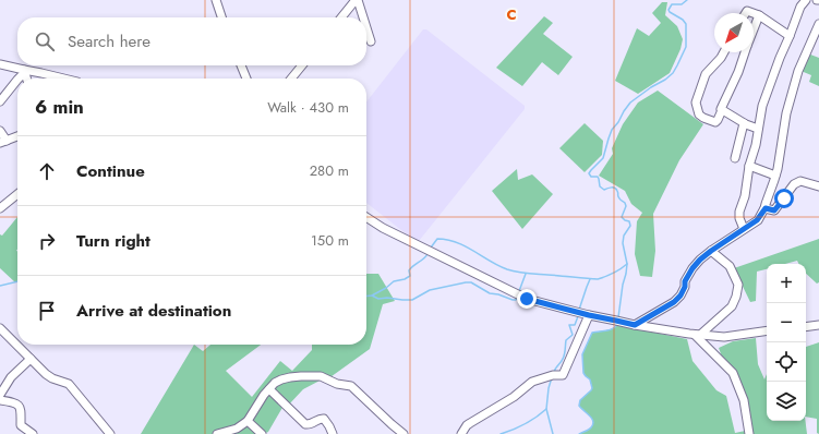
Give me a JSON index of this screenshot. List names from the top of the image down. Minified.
{"north":"bottom left","page":{"search":"Search here","heading":["6 min","Walk · 430 m"],"list":[["Continue","280 m"],["Turn right","150 m"],"Arrive at destination"],"map_buttons":["+","−"]},"grid":{"columns":["C"]}}
